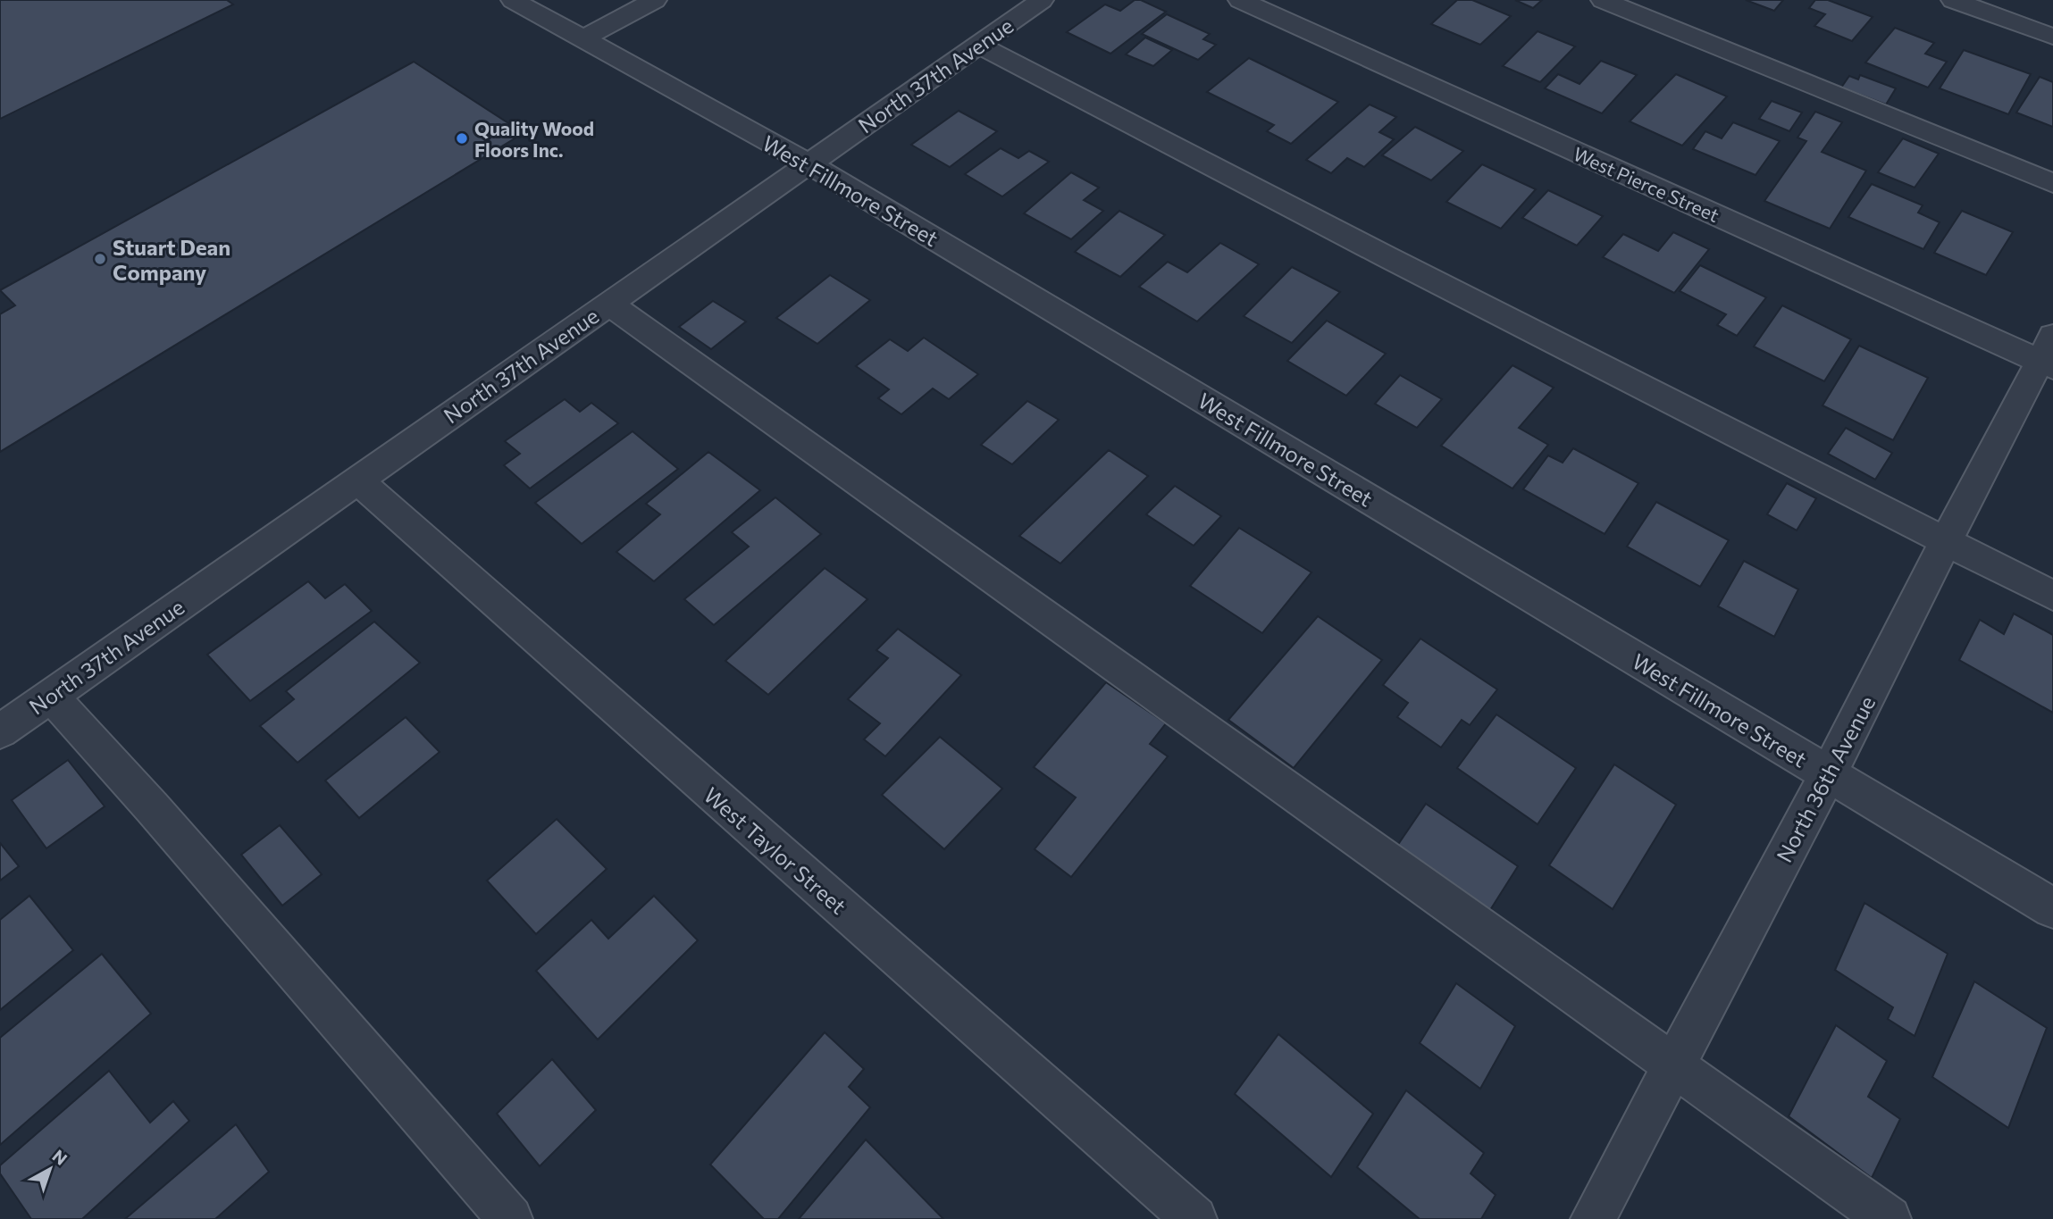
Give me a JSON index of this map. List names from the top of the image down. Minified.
{"streets":{"street":["North 37th Avenue","West Pierce Street","West Fillmore Street","North 36th Avenue","West Taylor Street"]},"crossings":[["North 37th Avenue","West Fillmore Street"],["North 37th Avenue","West Taylor Street"],["West Pierce Street","North 36th Avenue"],["West Fillmore Street","North 36th Avenue"]],"places":["Quality Wood Floors Inc.","Stuart Dean Company"],"north":"top right"}
